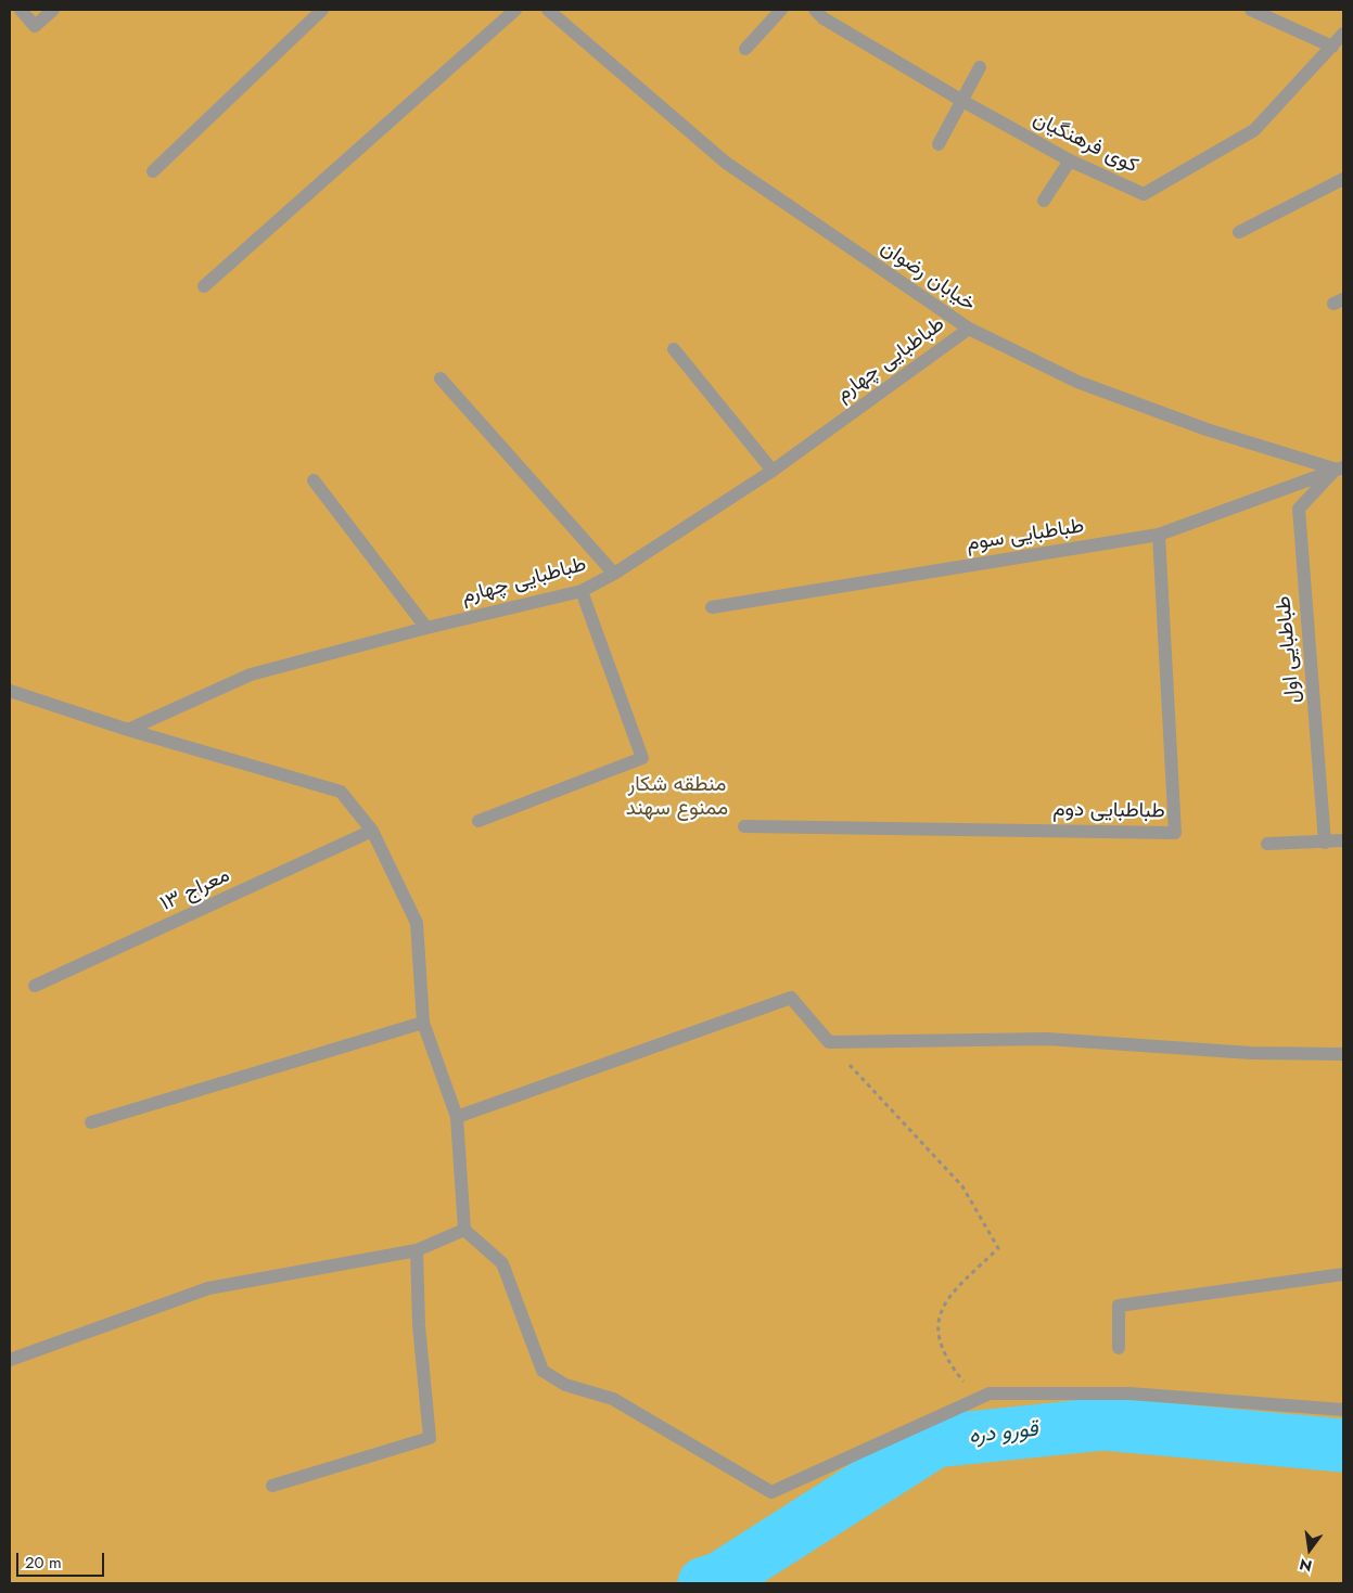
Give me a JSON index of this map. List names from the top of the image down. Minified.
{"streets":{"street":["کوی فرهنگیان","خیابان رضوان","طباطبایی چهارم","طباطبایی سوم","طباطبایی اول","طباطبایی دوم","معراج ۱۳"]},"crossings":[["خیابان رضوان","طباطبایی چهارم"],["خیابان رضوان","طباطبایی سوم"],["خیابان رضوان","طباطبایی اول"],["طباطبایی سوم","طباطبایی اول"],["طباطبایی سوم","طباطبایی دوم"]],"water":["قورو دره"],"parks":["منطقه شکار ممنوع سهند"],"scale_bar":"20 m","north":"bottom"}
